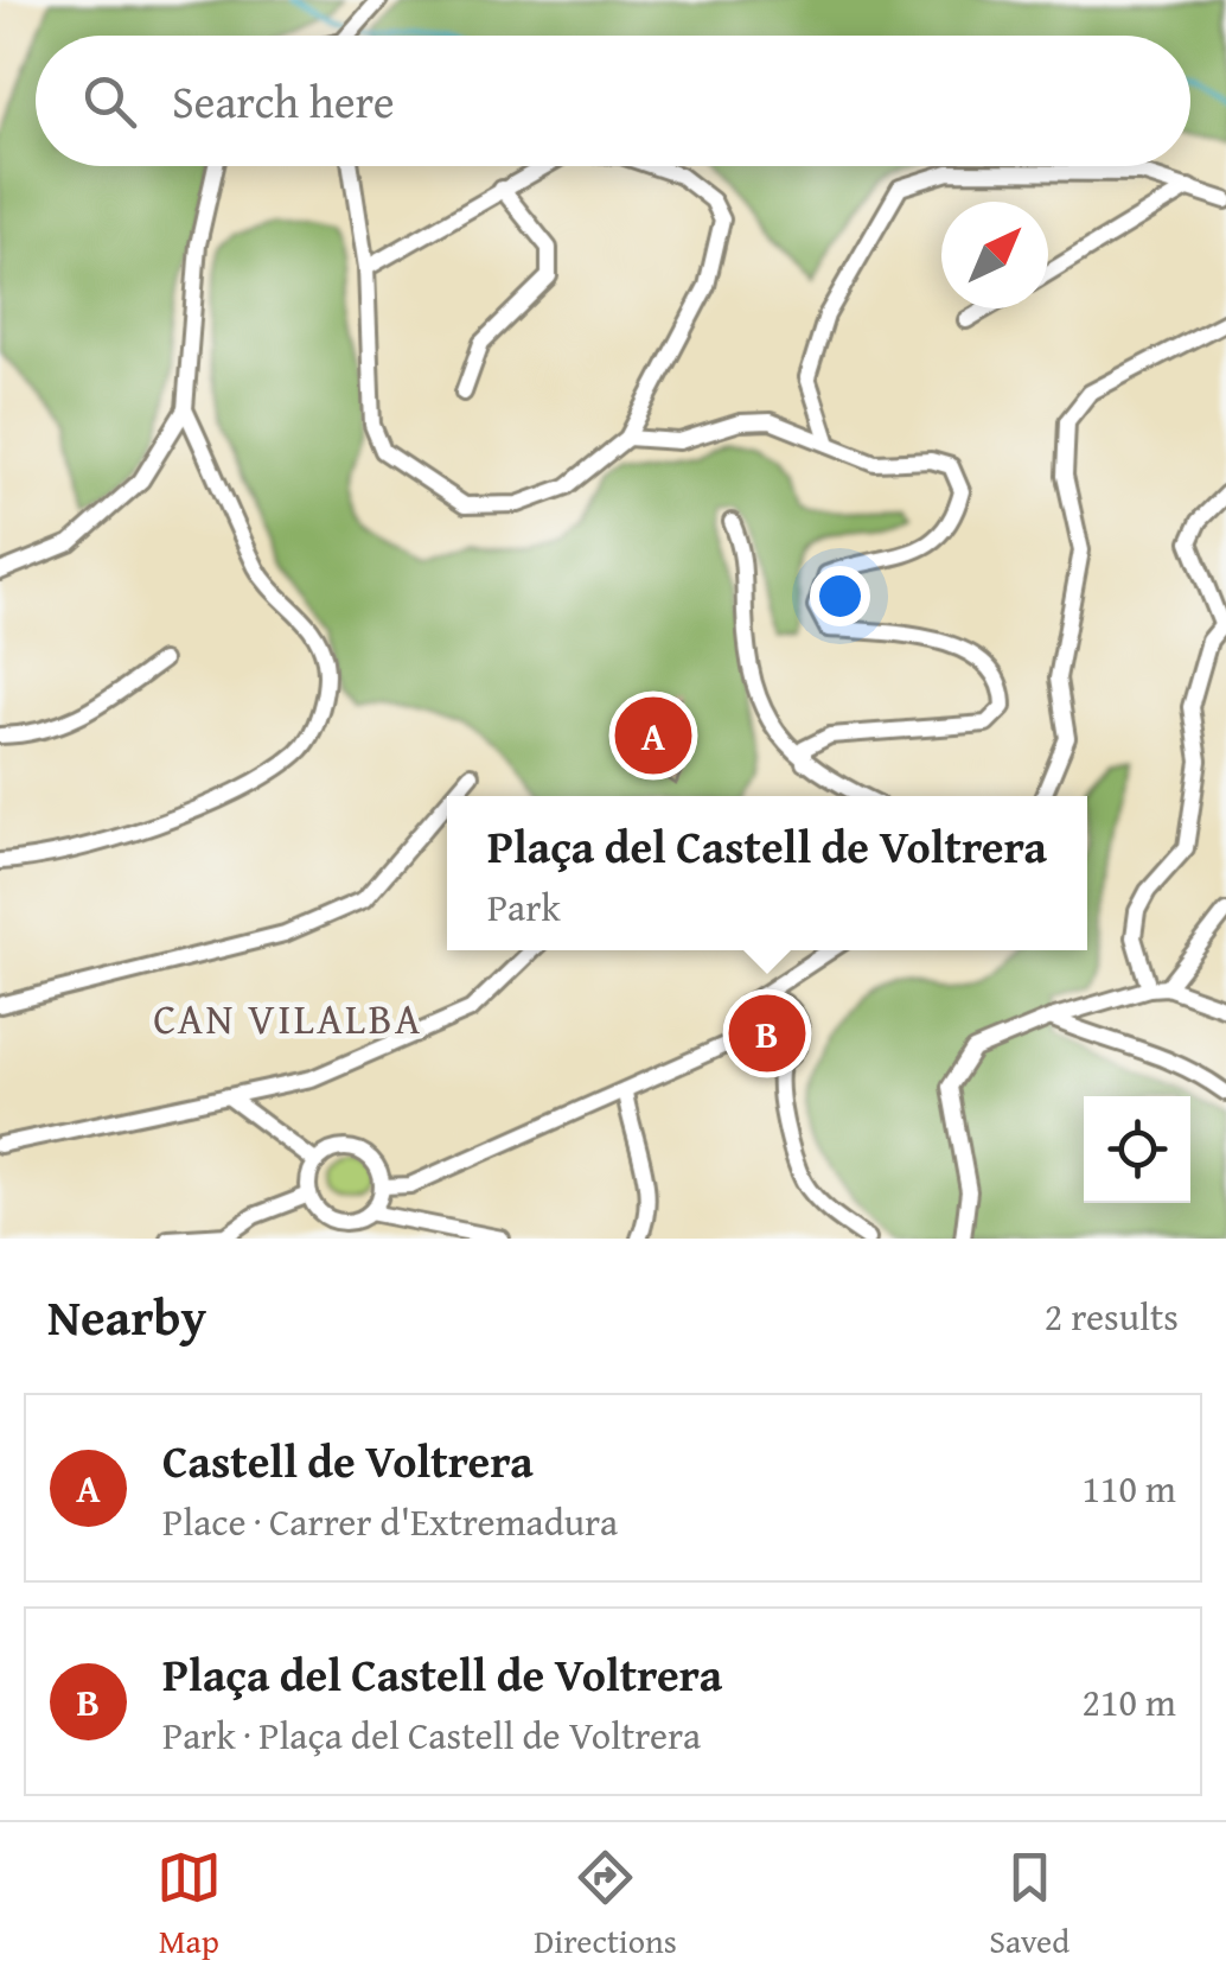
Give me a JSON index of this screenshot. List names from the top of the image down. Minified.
{"districts":["CAN VILALBA"],"north":"top right","page":{"search":"Search here","pins":["A","B"],"popup":["Plaça del Castell de Voltrera","Park"],"heading":["Nearby","2 results"],"list":[{"mark":"A","name":"Castell de Voltrera","note":"Place · Carrer d'Extremadura","value":"110 m"},{"mark":"B","name":"Plaça del Castell de Voltrera","note":"Park · Plaça del Castell de Voltrera","value":"210 m"}],"nav":["Map","Directions","Saved"]}}
